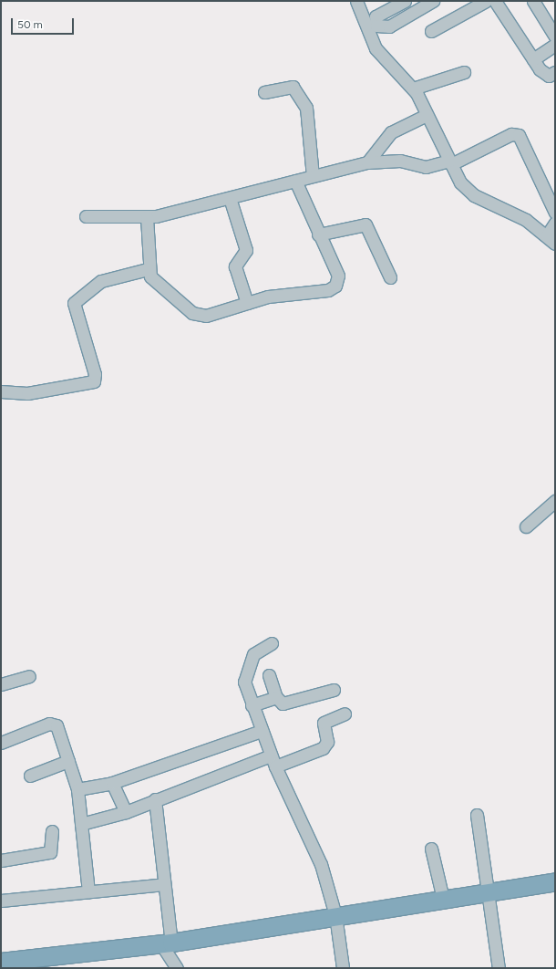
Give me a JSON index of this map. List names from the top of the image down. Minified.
{"scale_bar":"50 m"}
